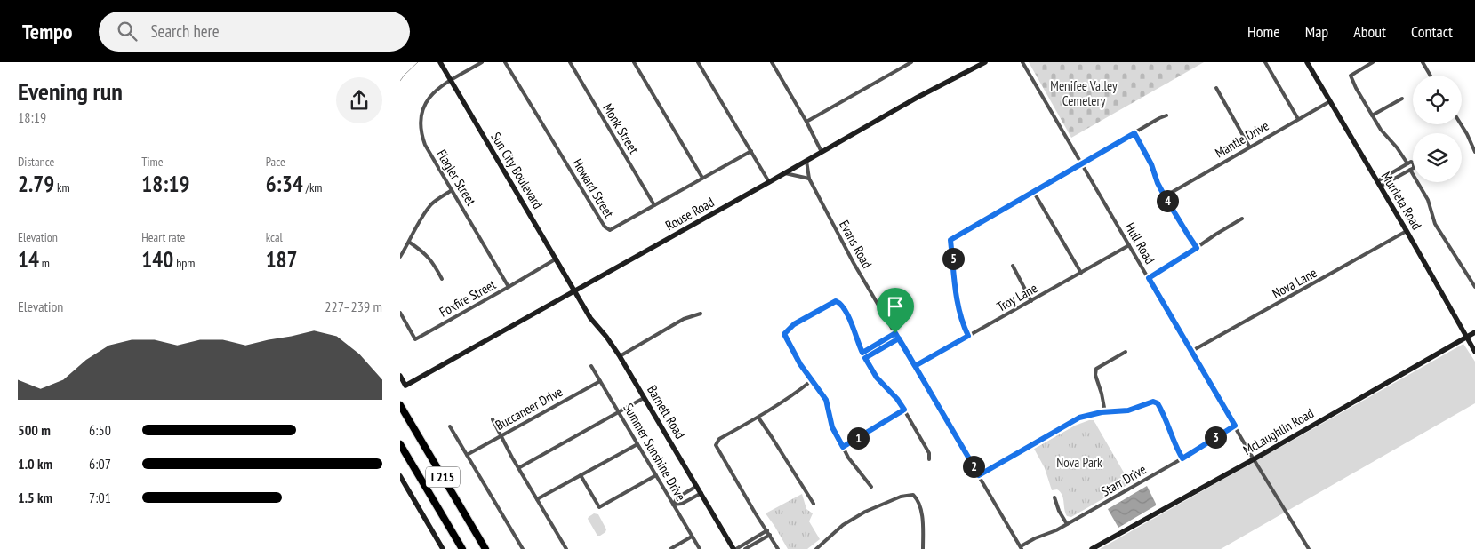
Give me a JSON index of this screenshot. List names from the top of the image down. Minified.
{"streets":{"highway":["I 215"],"street":["Monk Street","Mantle Drive","Sun City Boulevard","Flagler Street","Howard Street","Murrieta Road","Rouse Road","Hull Road","Evans Road","Nova Lane","Troy Lane","Foxfire Street","Buccaneer Drive","Barnett Road","McLaughlin Road","Summer Sunshine Drive","Starr Drive"]},"crossings":[["Monk Street","Howard Street"],["Mantle Drive","Murrieta Road"],["Sun City Boulevard","Flagler Street"],["Sun City Boulevard","Rouse Road"],["Sun City Boulevard","Foxfire Street"],["Sun City Boulevard","Barnett Road"],["Flagler Street","Foxfire Street"],["Murrieta Road","Nova Lane"],["Murrieta Road","McLaughlin Road"],["Rouse Road","Evans Road"],["Rouse Road","Barnett Road"],["Hull Road","Nova Lane"],["Hull Road","Troy Lane"],["Hull Road","McLaughlin Road"],["Hull Road","Starr Drive"],["Evans Road","Troy Lane"],["Evans Road","Starr Drive"],["Buccaneer Drive","Summer Sunshine Drive"]],"parks":["Menifee Valley Cemetery","Nova Park"],"page":{"header":"Tempo","search":"Search here","nav":["Home","Map","About","Contact"],"heading":["Evening run","18:19"],"stats":[["Distance","2.79 km"],["Time","18:19"],["Pace","6:34 /km"],["Elevation","14 m"],["Heart rate","140 bpm"],["kcal","187"]],"pins":["4","5","3","1","2"],"chart":["Elevation","227–239 m"],"list":[{"name":"500 m","note":"6:50"},{"name":"1.0 km","note":"6:07"},{"name":"1.5 km","note":"7:01"}]}}
